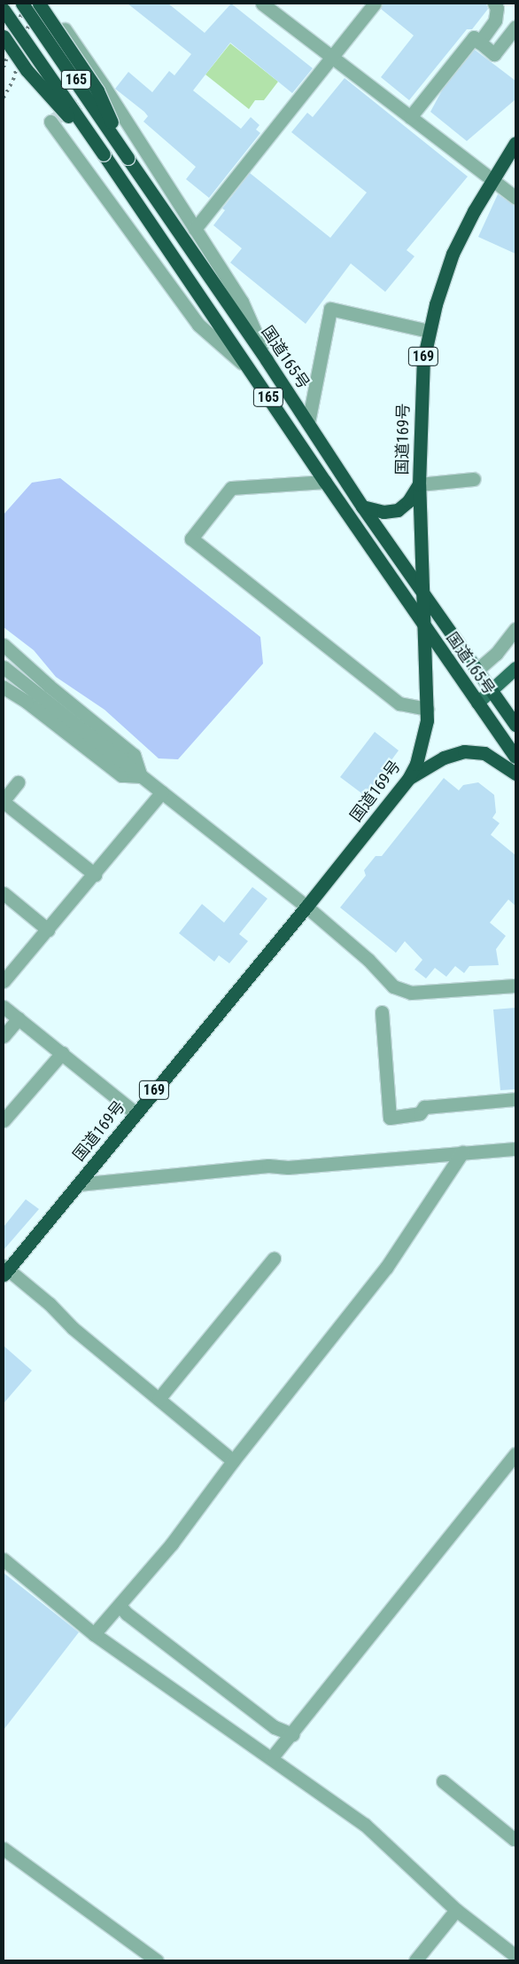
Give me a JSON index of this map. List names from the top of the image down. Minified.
{"streets":{"highway":["165","169","国道165号","国道169号"]},"crossings":[["165","国道165号"],["国道165号","国道169号"]]}
